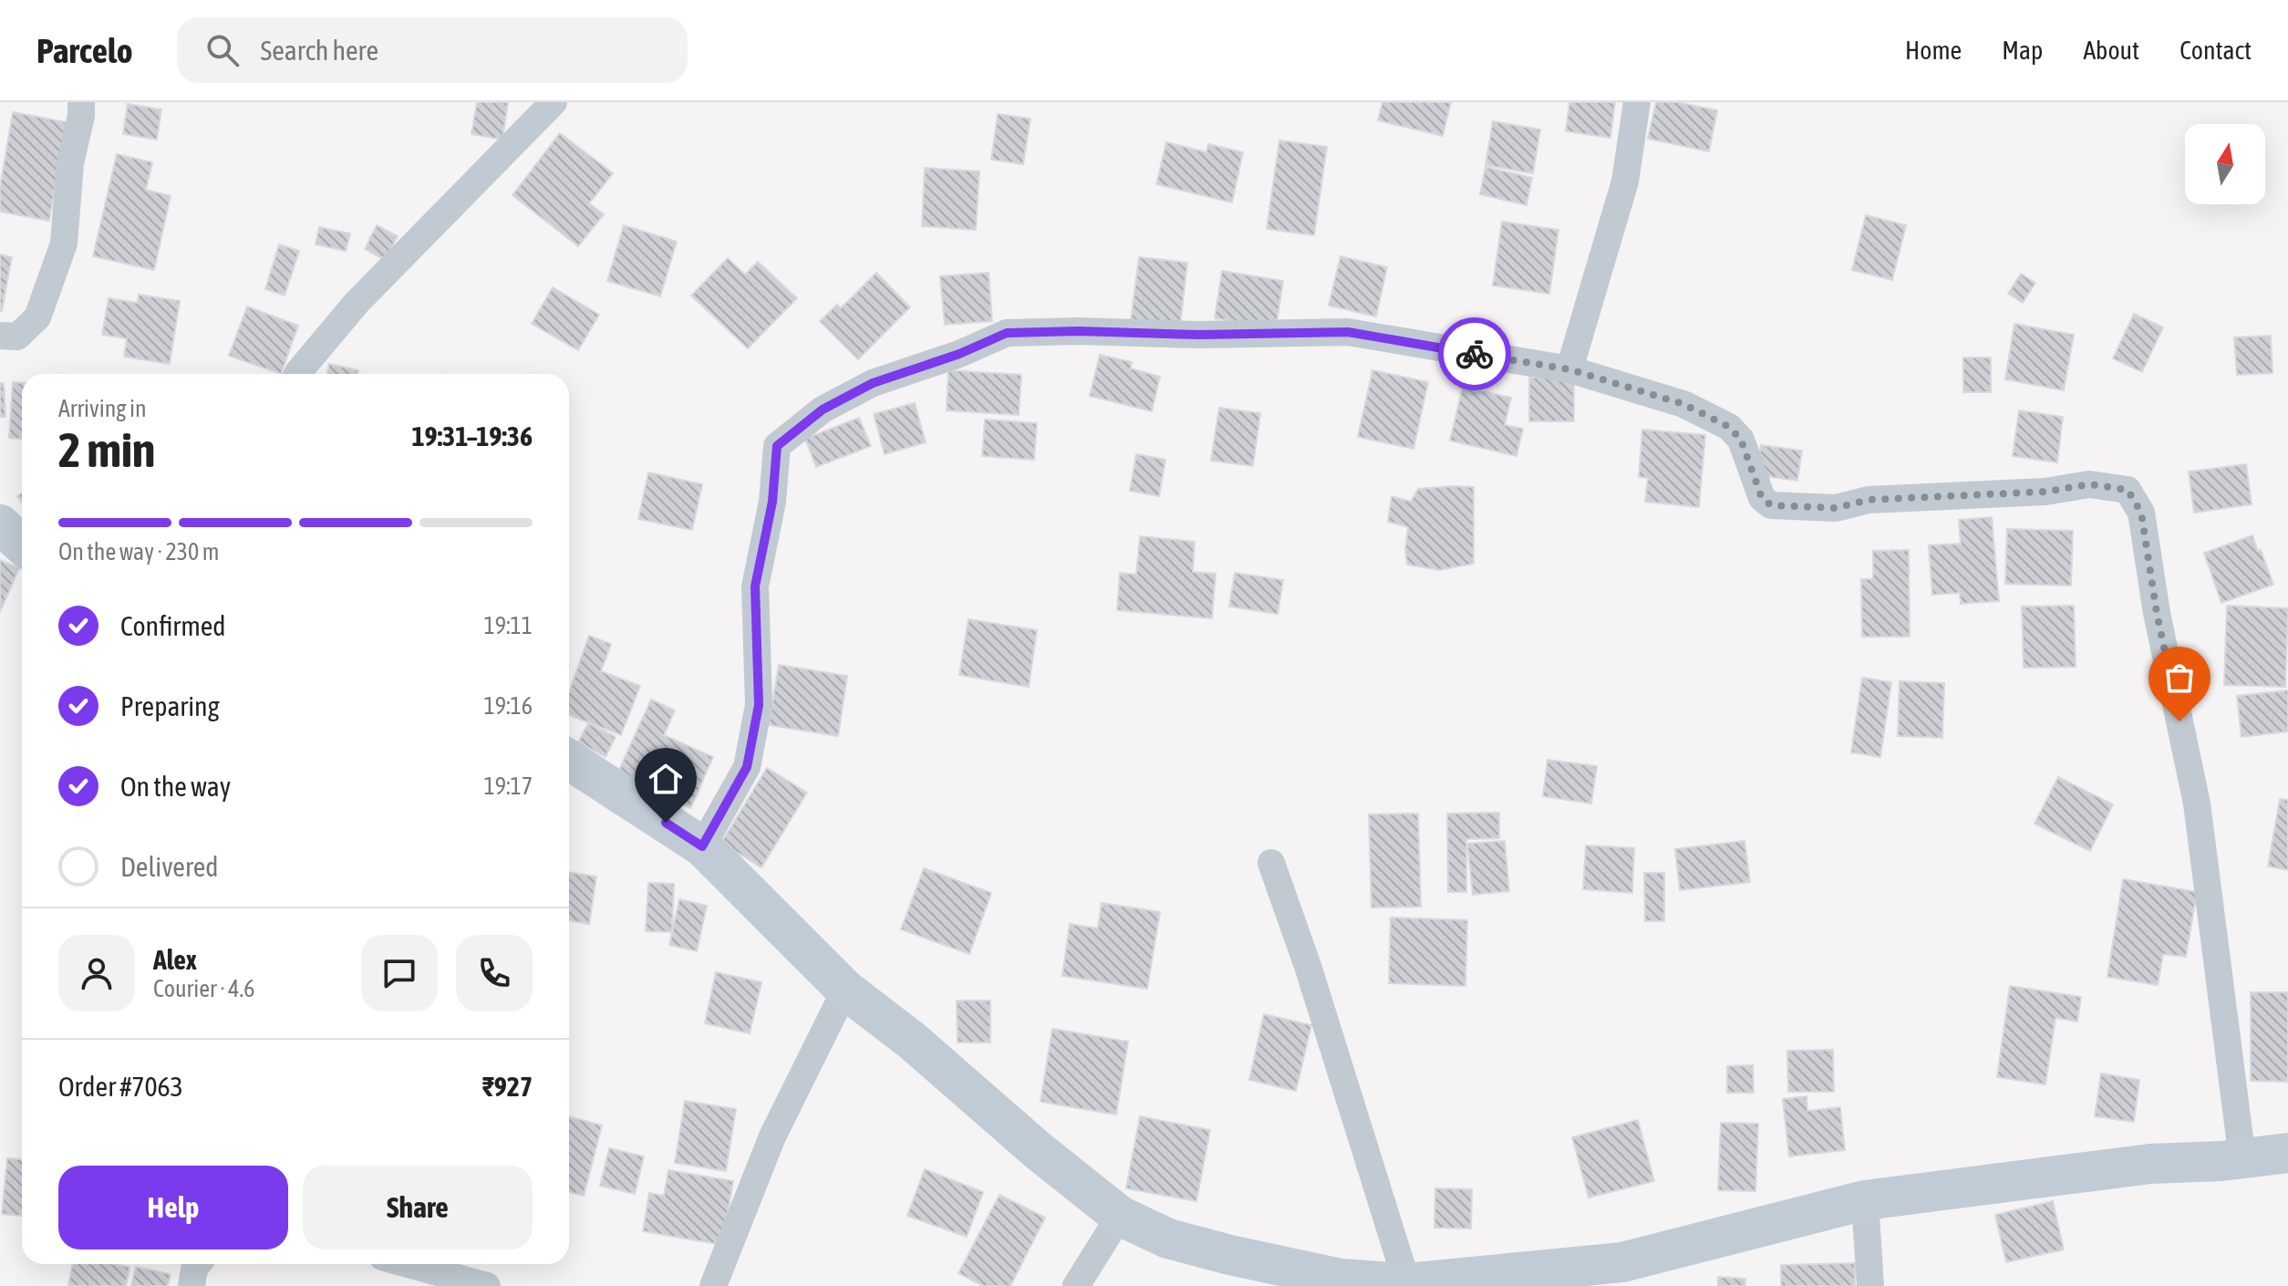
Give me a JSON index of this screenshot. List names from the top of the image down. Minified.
{"north":"top","page":{"header":"Parcelo","search":"Search here","nav":["Home","Map","About","Contact"],"heading":["2 min","Arriving in","19:31–19:36"],"panel":["Alex","Courier · 4.6","Order #7063","₹927"],"bar":"On the way · 230 m","list":[["Confirmed","19:11"],["Preparing","19:16"],["On the way","19:17"],"Delivered"],"buttons":["Help","Share"]}}
